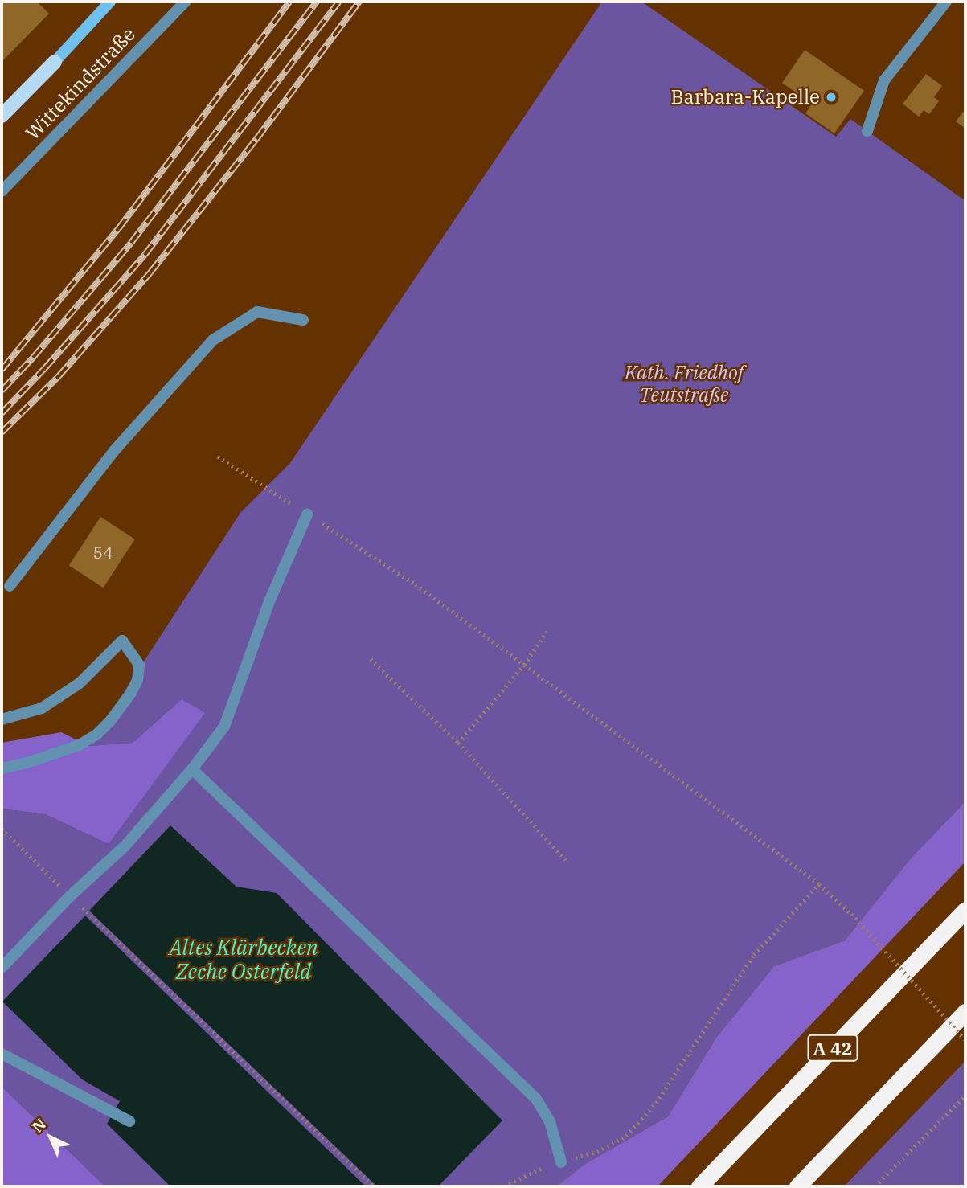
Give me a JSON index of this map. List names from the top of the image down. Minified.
{"streets":{"highway":["A 42"],"street":["Wittekindstraße"]},"water":["Altes Klärbecken Zeche Osterfeld"],"parks":["Kath. Friedhof Teutstraße"],"places":["Barbara-Kapelle"],"house_numbers":["54"],"north":"top left"}
